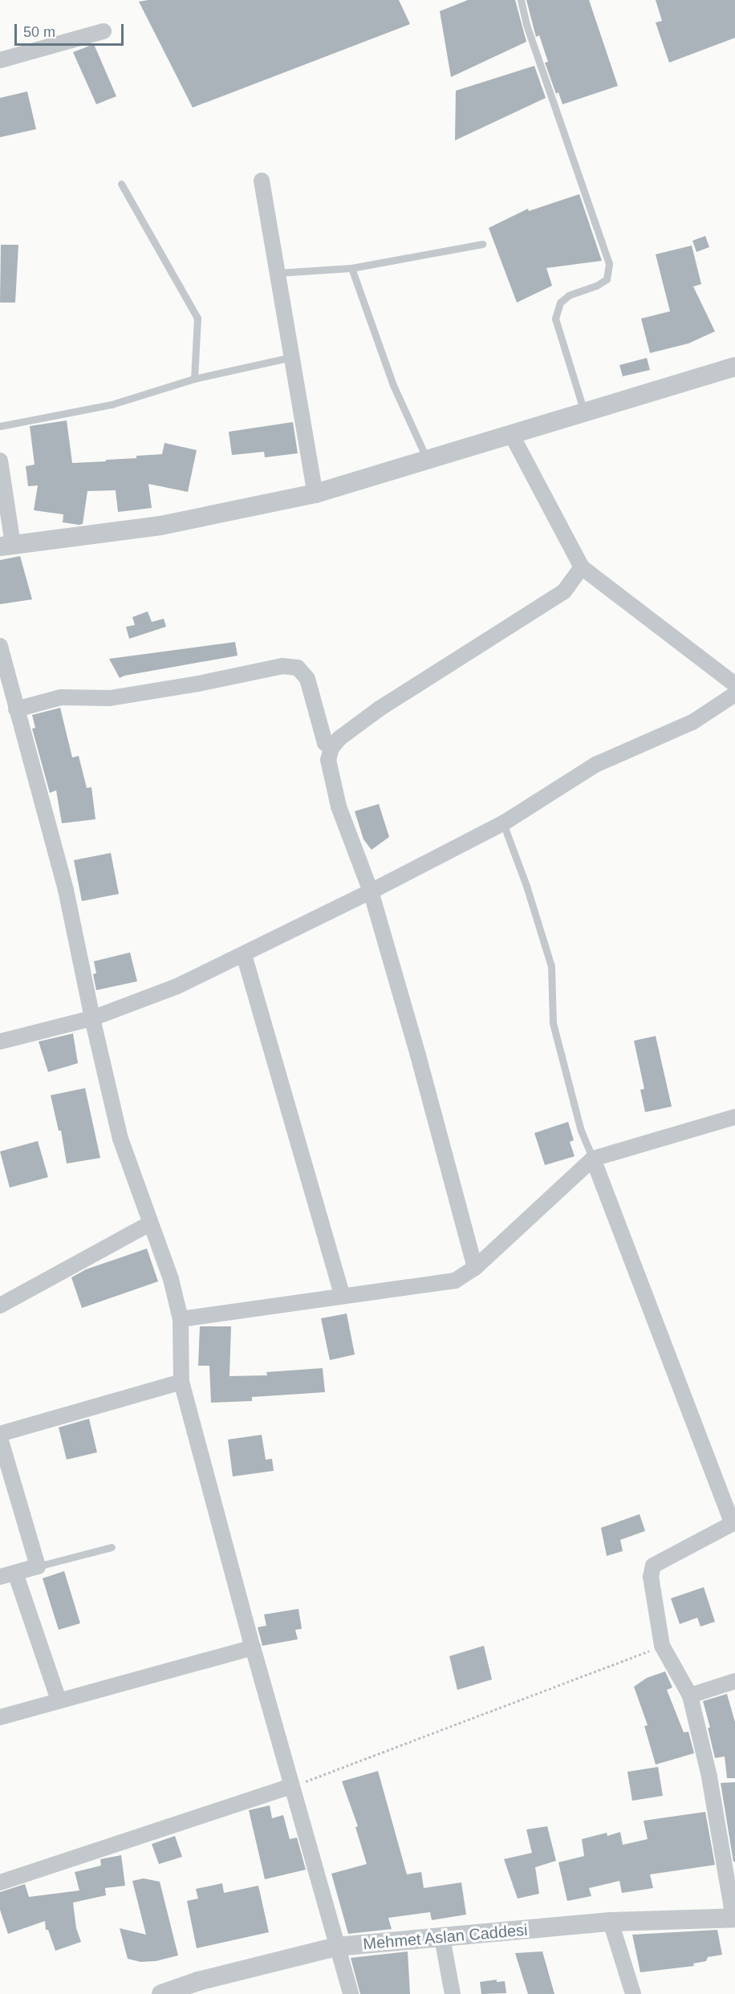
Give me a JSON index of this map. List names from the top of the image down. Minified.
{"streets":{"street":["Mehmet Aslan Caddesi"]},"scale_bar":"50 m"}
